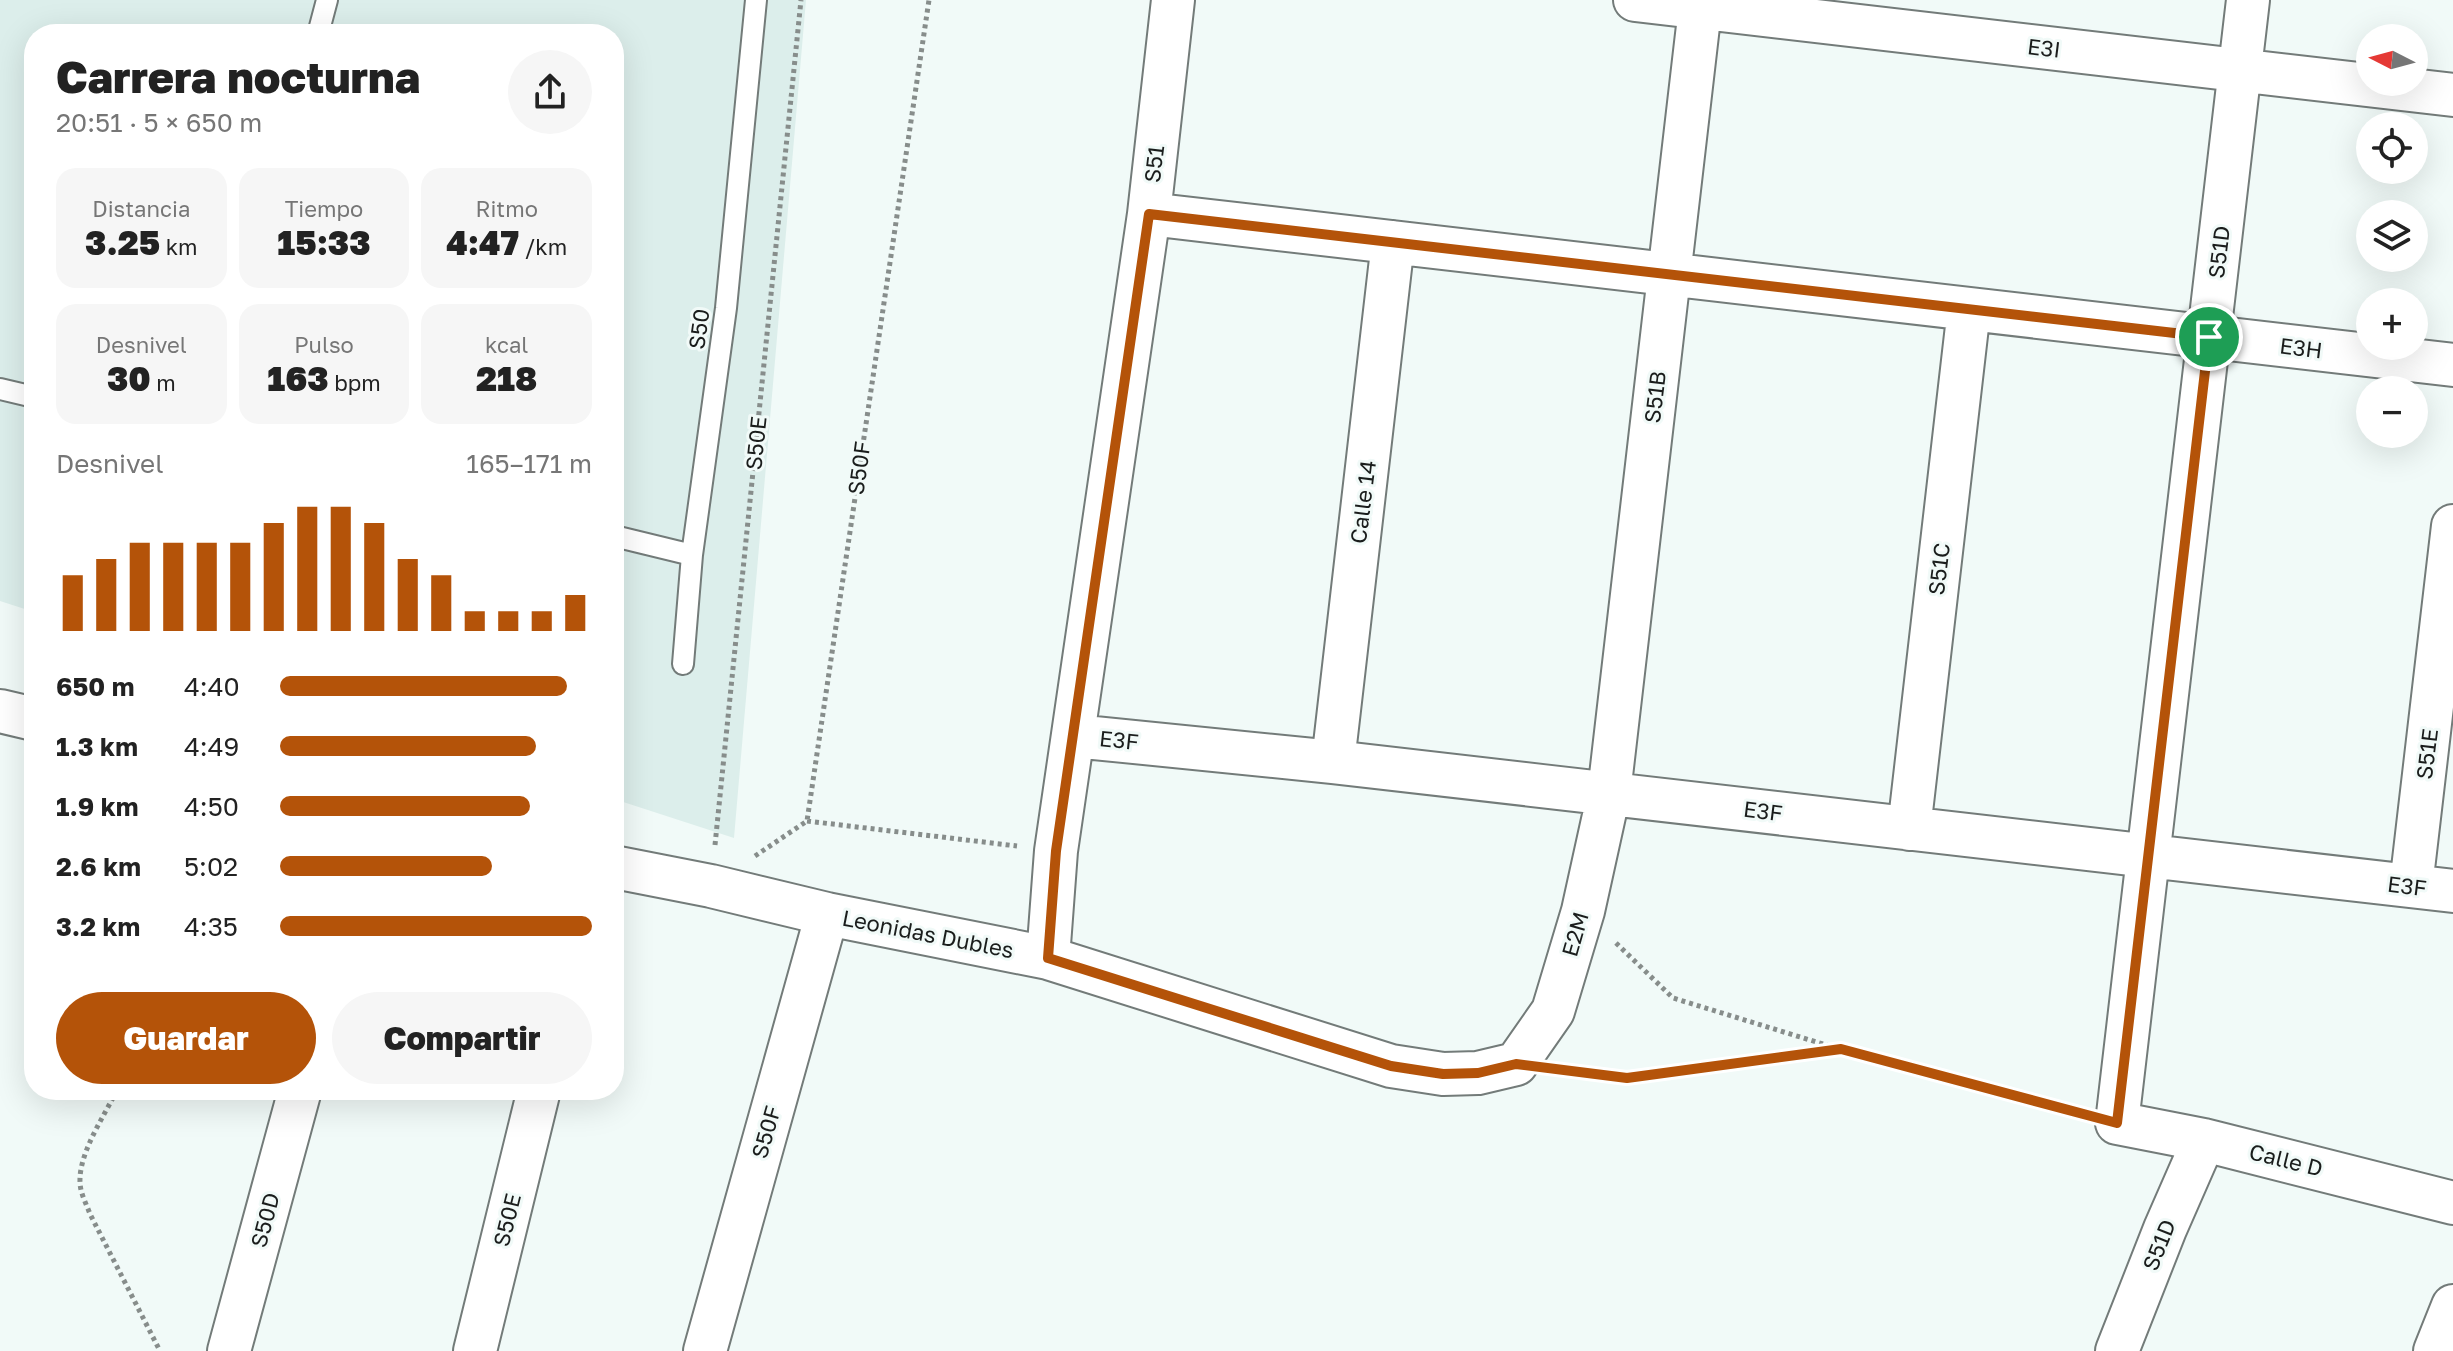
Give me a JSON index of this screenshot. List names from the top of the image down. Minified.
{"streets":{"street":["E3I","S51","S51D","E3H","S51B","S50E","S50F","Calle 14","S51C","E3F","S51E","Leonidas Dubles","E2M","Calle D","S50D"],"lane":["S50"]},"crossings":[["E3I","S51D"],["E3I","S51B"],["S51","E3H"],["S51","E3F"],["S51","Leonidas Dubles"],["S51D","E3H"],["S51D","E3F"],["S51D","Calle D"],["E3H","S51B"],["E3H","Calle 14"],["E3H","S51C"],["S51B","E3F"],["S51B","E2M"],["S50E","Leonidas Dubles"],["S50F","Leonidas Dubles"],["Calle 14","E3F"],["S51C","E3F"],["E3F","S51E"],["E3F","E2M"],["Leonidas Dubles","E2M"]],"north":"left","page":{"map_buttons":["+","−"],"heading":["Carrera nocturna","20:51 · 5 × 650 m"],"stats":[["Distancia","3.25 km"],["Tiempo","15:33"],["Ritmo","4:47 /km"],["Desnivel","30 m"],["Pulso","163 bpm"],["kcal","218"]],"chart":["Desnivel","165–171 m"],"list":[{"name":"650 m","note":"4:40"},{"name":"1.3 km","note":"4:49"},{"name":"1.9 km","note":"4:50"},{"name":"2.6 km","note":"5:02"},{"name":"3.2 km","note":"4:35"}],"buttons":["Guardar","Compartir"]}}
